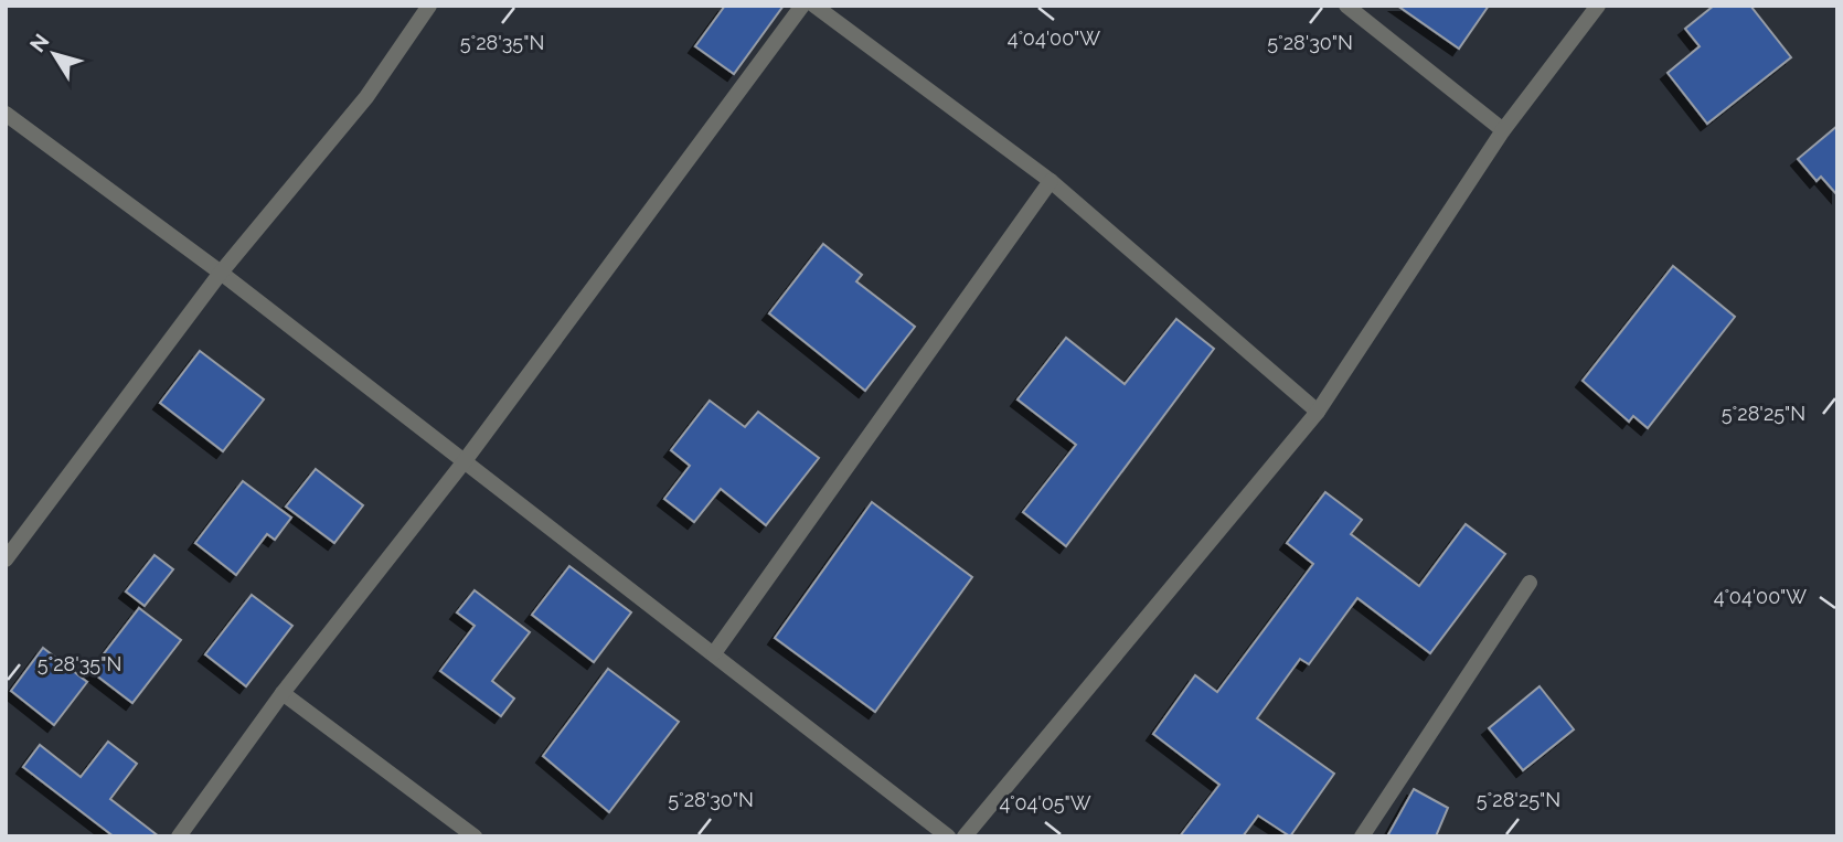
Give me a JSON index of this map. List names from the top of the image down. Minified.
{"north":"top left","coordinates":["4°04'00\"W","5°28'35\"N","5°28'30\"N","5°28'25\"N","4°04'05\"W"]}
